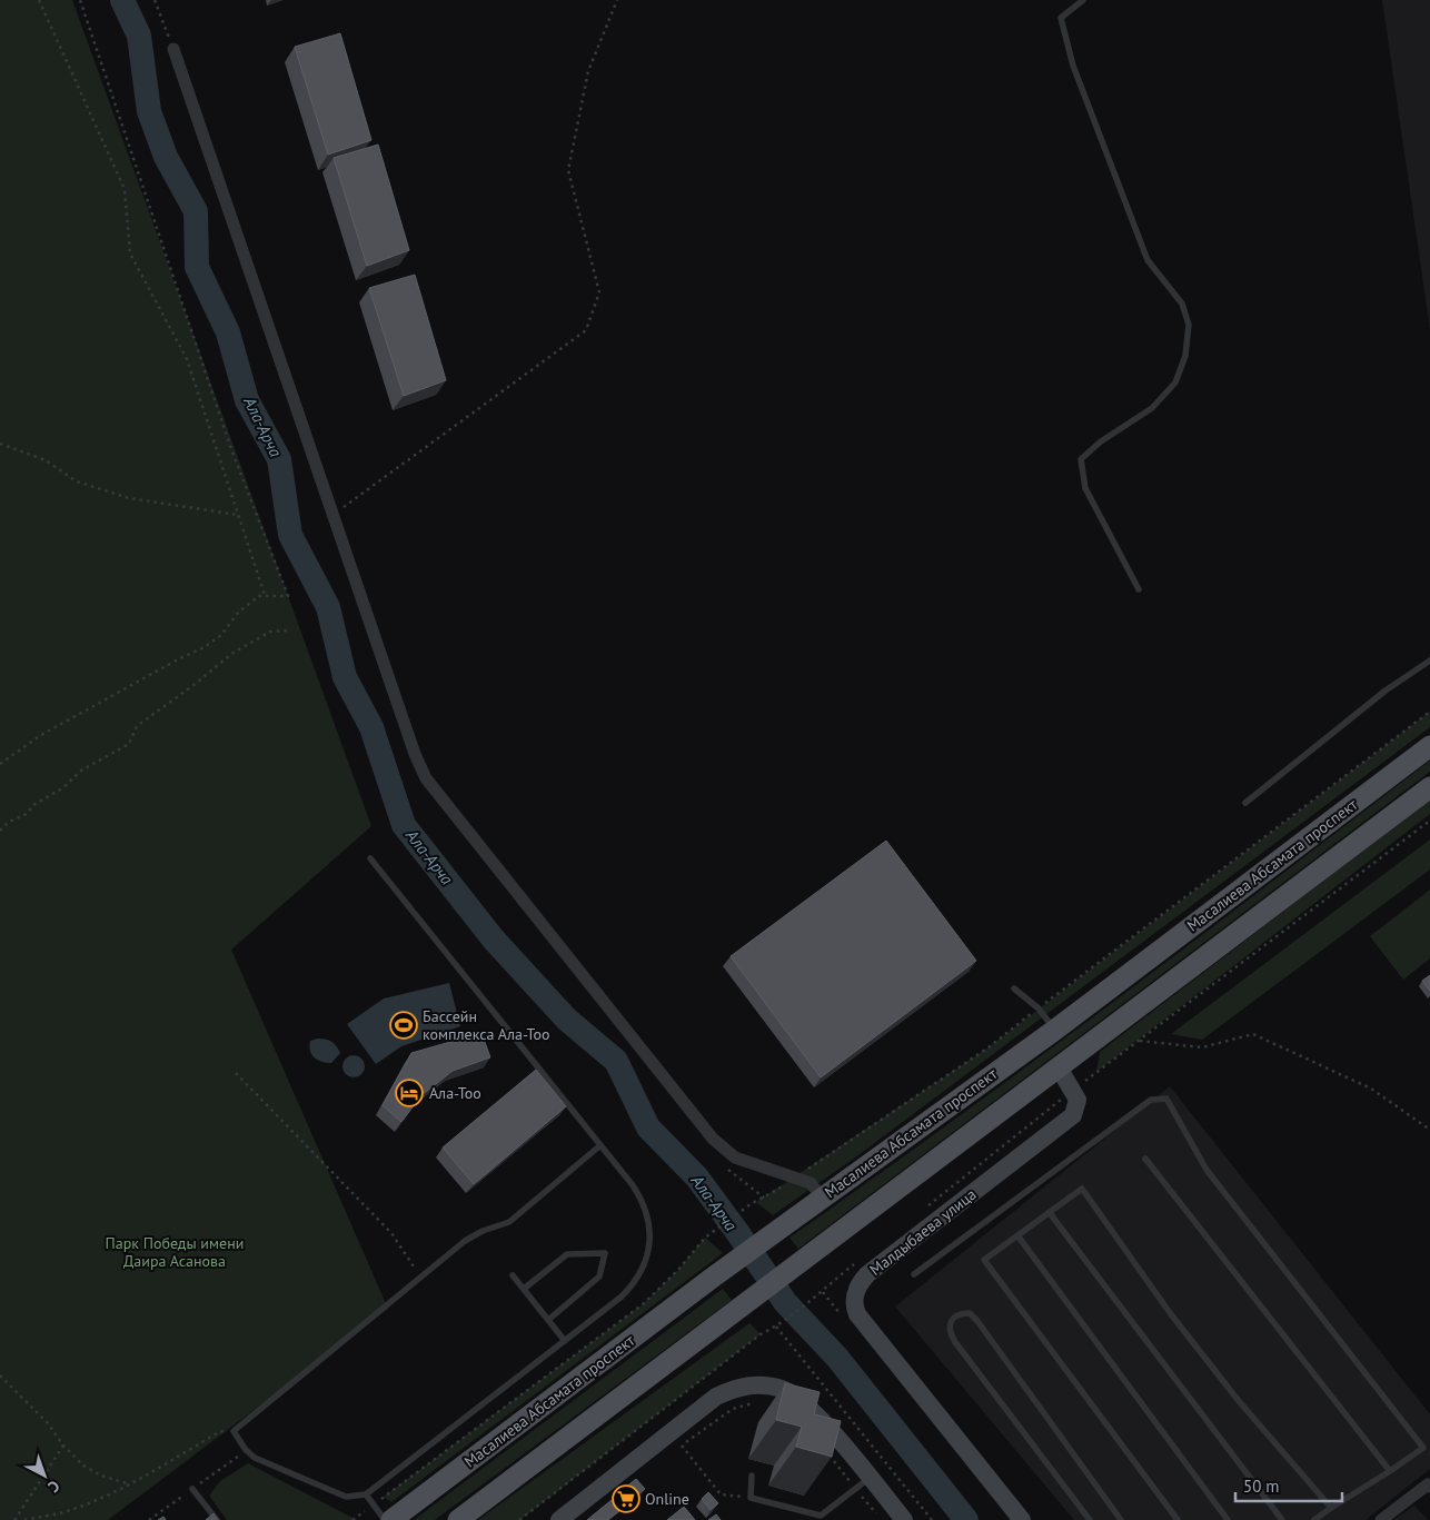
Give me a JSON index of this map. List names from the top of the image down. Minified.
{"streets":{"main road":["Масалиева Абсамата проспект"],"street":["Малдыбаева улица"]},"water":["Ала-Арча"],"parks":["Парк Победы имени Даира Асанова"],"places":{"sports":["Бассейн комплекса Ала-Тоо"],"hotel":["Ала-Тоо"],"supermarket":["Online"]},"scale_bar":"50 m","north":"bottom right"}
